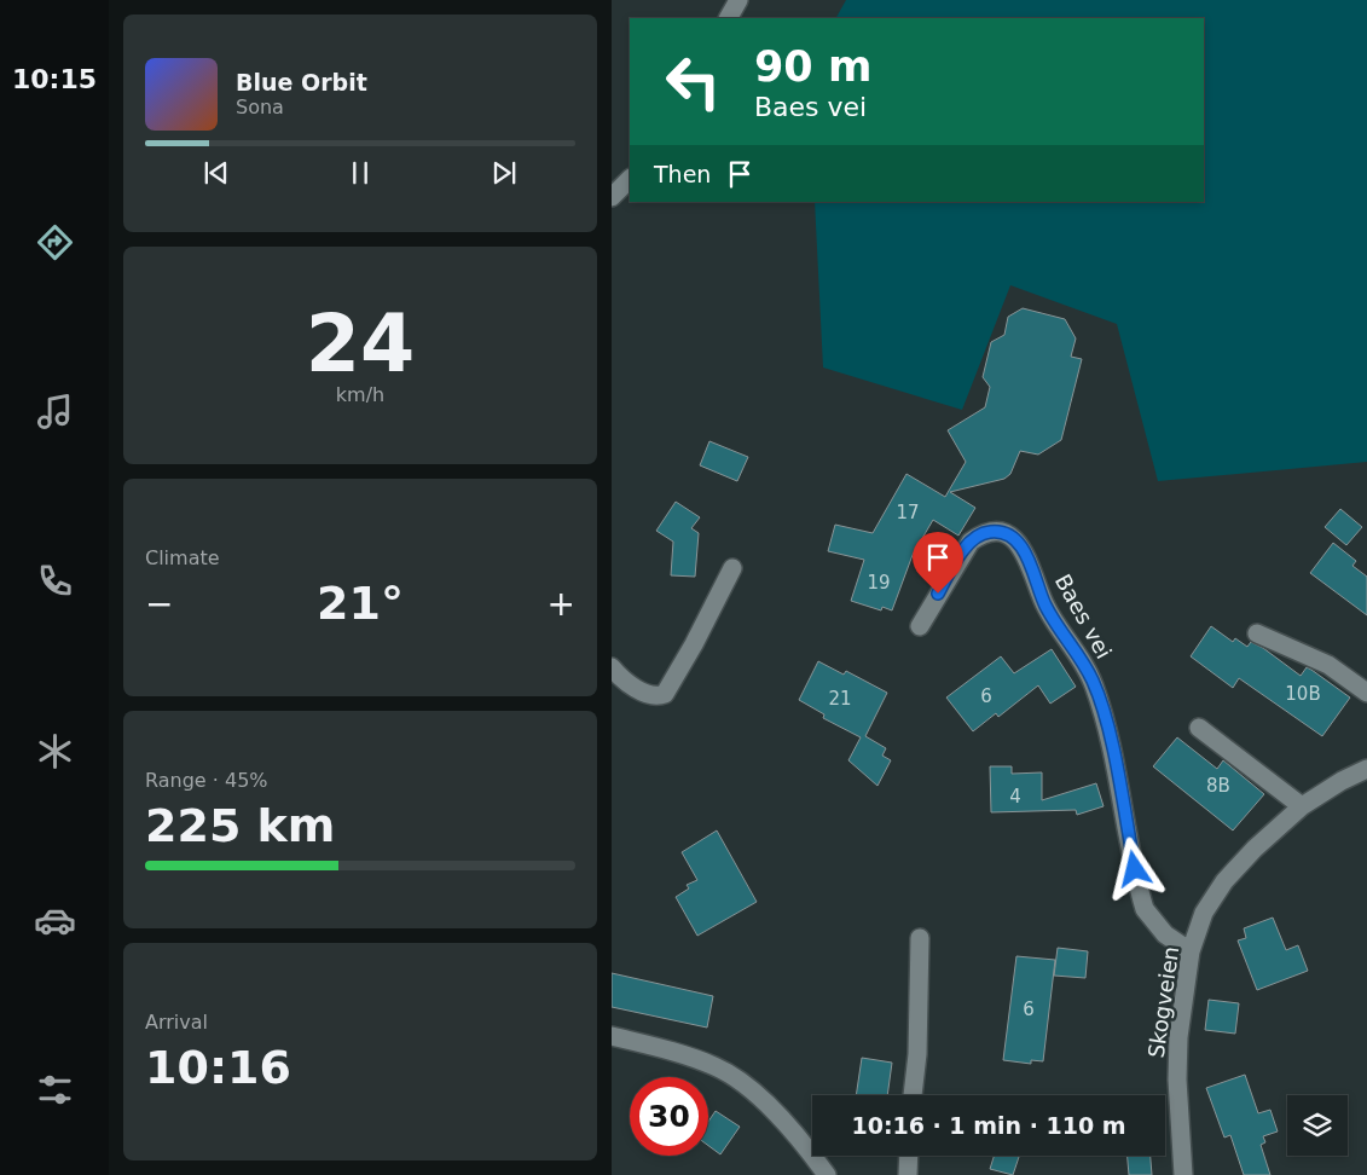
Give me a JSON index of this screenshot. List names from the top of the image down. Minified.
{"streets":{"street":["Baes vei","Skogveien"]},"crossings":[["Baes vei","Skogveien"]],"house_numbers":["17","19","10B","6","21","8B","4","6"],"page":{"tabs":"10:15","turn":["90 m","Baes vei"],"song":["Blue Orbit","Sona"],"then":"Then","tile":[["24","km/h"],"Climate",["Range · 45%","225 km"],["Arrival","10:16"]],"heat":["−","21°","+"],"limit":"30","trip":"10:16 · 1 min · 110 m"}}
